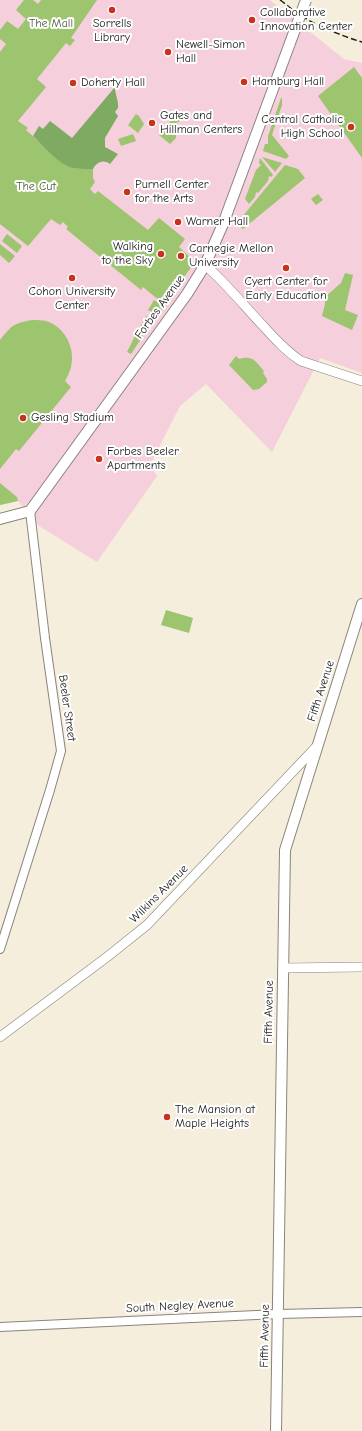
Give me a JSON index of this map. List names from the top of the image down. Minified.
{"streets":{"main road":["Forbes Avenue","Fifth Avenue","Wilkins Avenue"],"street":["Beeler Street","South Negley Avenue"]},"crossings":[["Forbes Avenue","Beeler Street"],["Fifth Avenue","Wilkins Avenue"],["Fifth Avenue","South Negley Avenue"]],"parks":["The Mall","The Cut"],"places":["Sorrells Library","Collaborative Innovation Center","Newell-Simon Hall","Hamburg Hall","Doherty Hall","Gates and Hillman Centers","Central Catholic High School","Purnell Center for the Arts","Warner Hall","Walking to the Sky","Carnegie Mellon University","Cyert Center for Early Education","Cohon University Center","Gesling Stadium","Forbes Beeler Apartments","The Mansion at Maple Heights"]}
